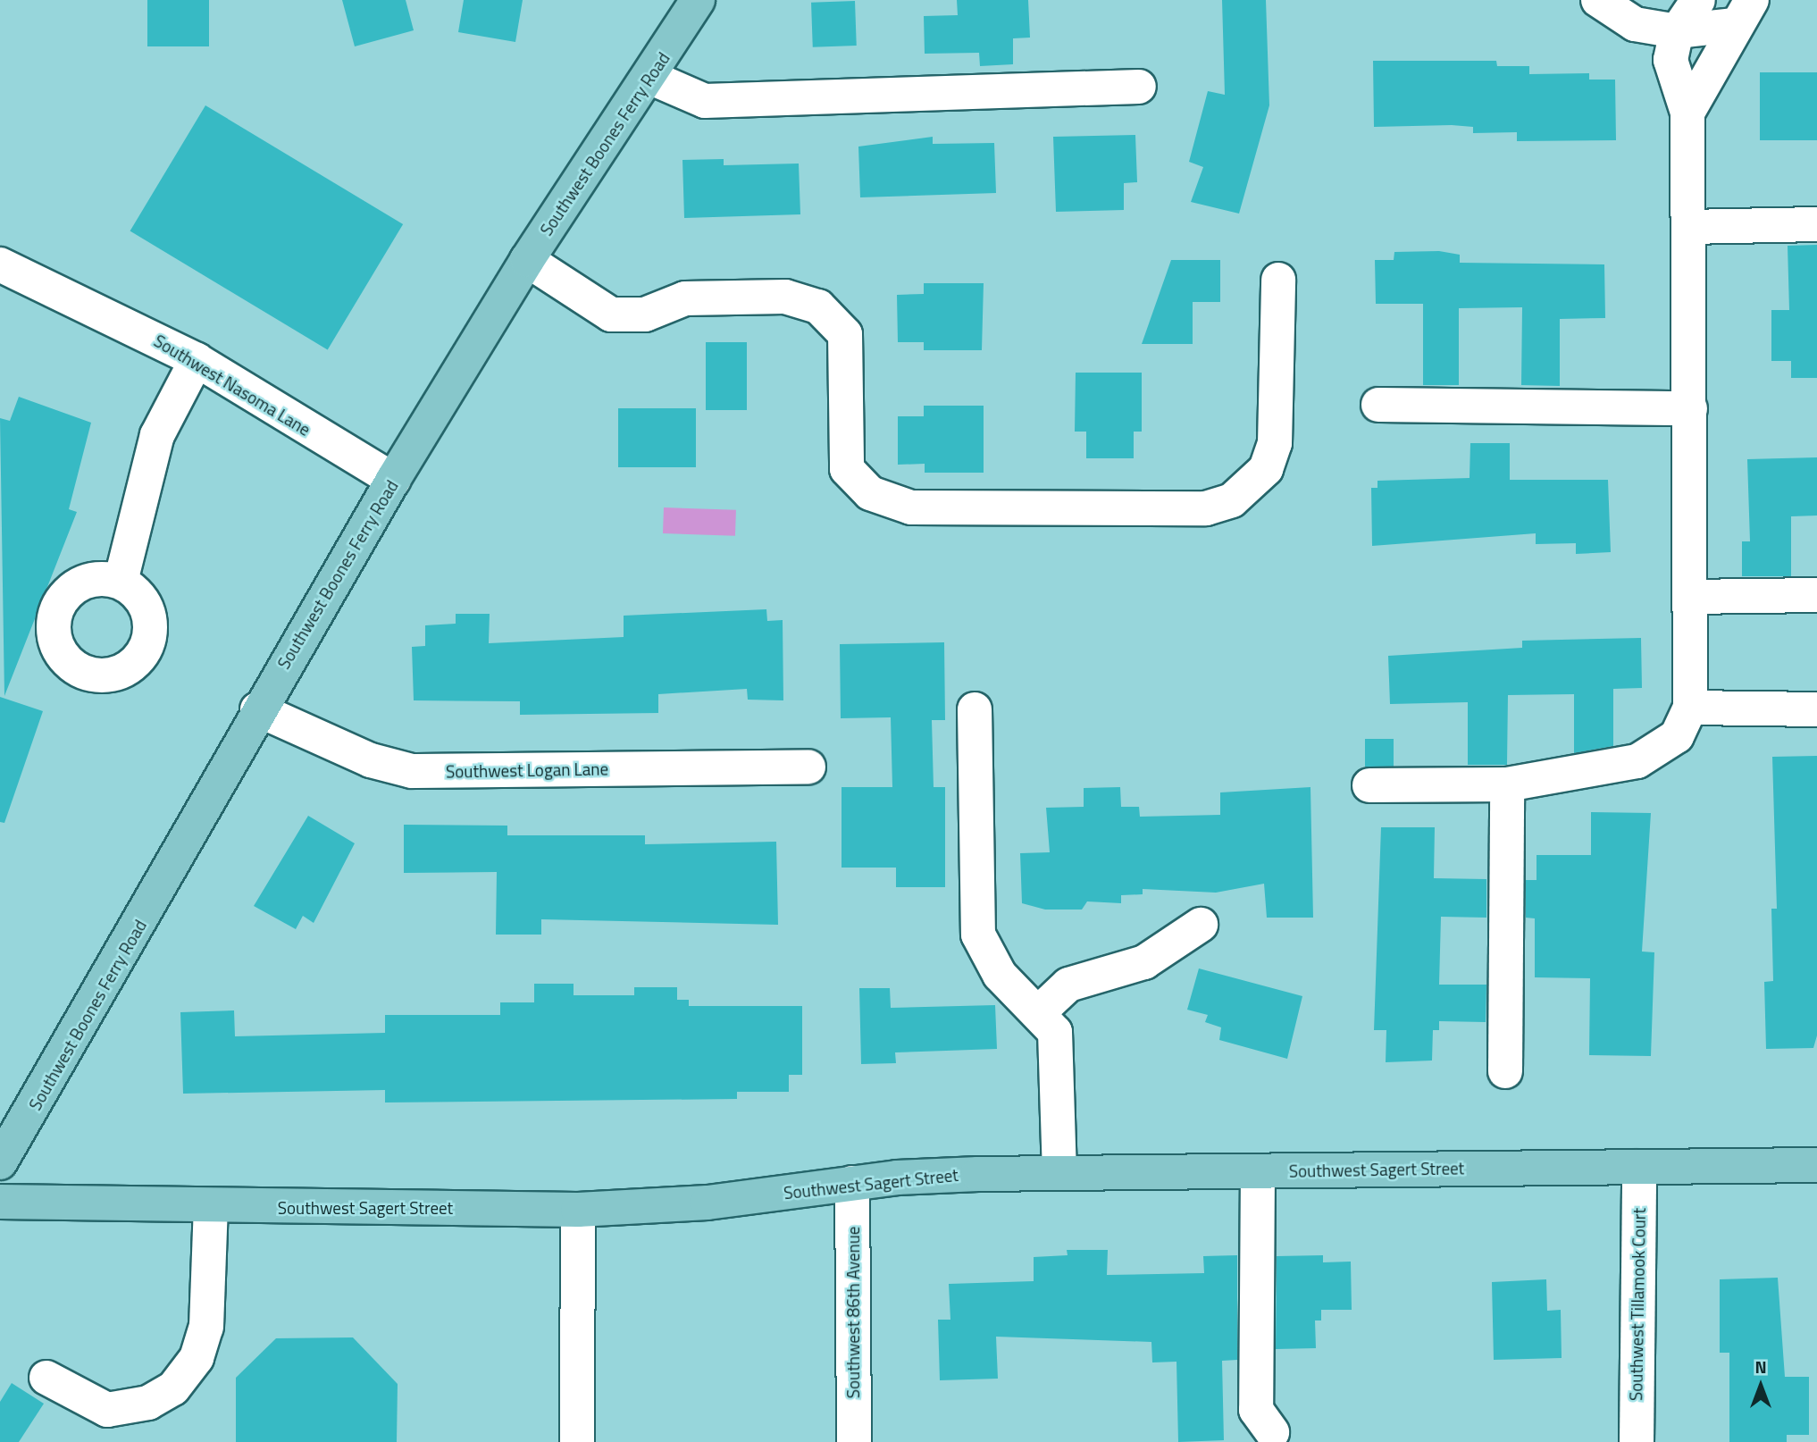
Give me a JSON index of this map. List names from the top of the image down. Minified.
{"streets":{"main road":["Southwest Boones Ferry Road","Southwest Sagert Street"],"street":["Southwest Nasoma Lane","Southwest Logan Lane","Southwest Tillamook Court","Southwest 86th Avenue"]},"crossings":[["Southwest Boones Ferry Road","Southwest Nasoma Lane"],["Southwest Boones Ferry Road","Southwest Logan Lane"],["Southwest Sagert Street","Southwest Tillamook Court"],["Southwest Sagert Street","Southwest 86th Avenue"]],"north":"top"}
